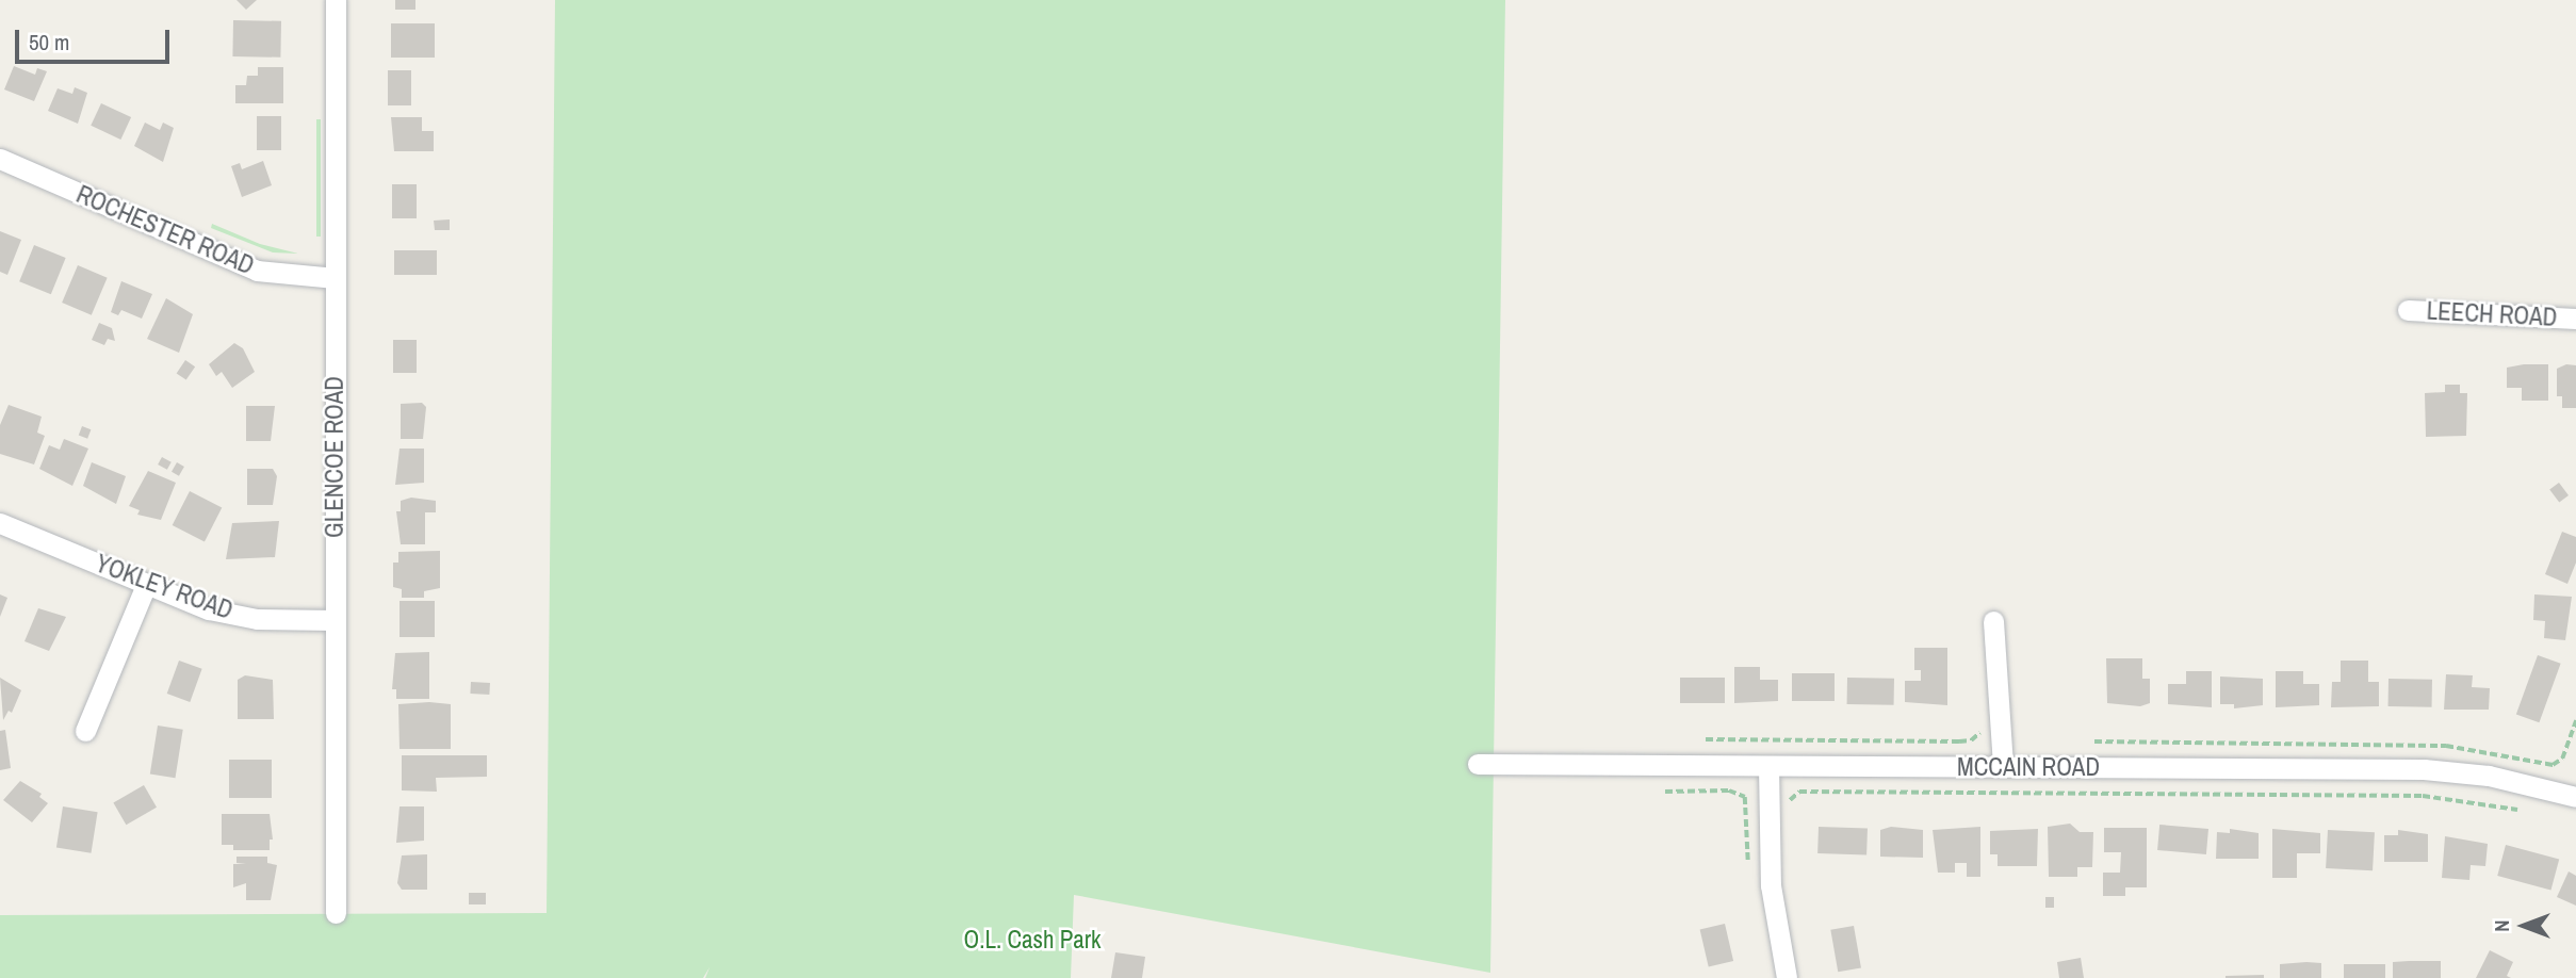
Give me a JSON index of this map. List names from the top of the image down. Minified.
{"streets":{"street":["ROCHESTER ROAD","LEECH ROAD","GLENCOE ROAD","YOKLEY ROAD","MCCAIN ROAD"]},"crossings":[["ROCHESTER ROAD","GLENCOE ROAD"],["GLENCOE ROAD","YOKLEY ROAD"]],"parks":["O.L. Cash Park"],"scale_bar":"50 m","north":"left"}
